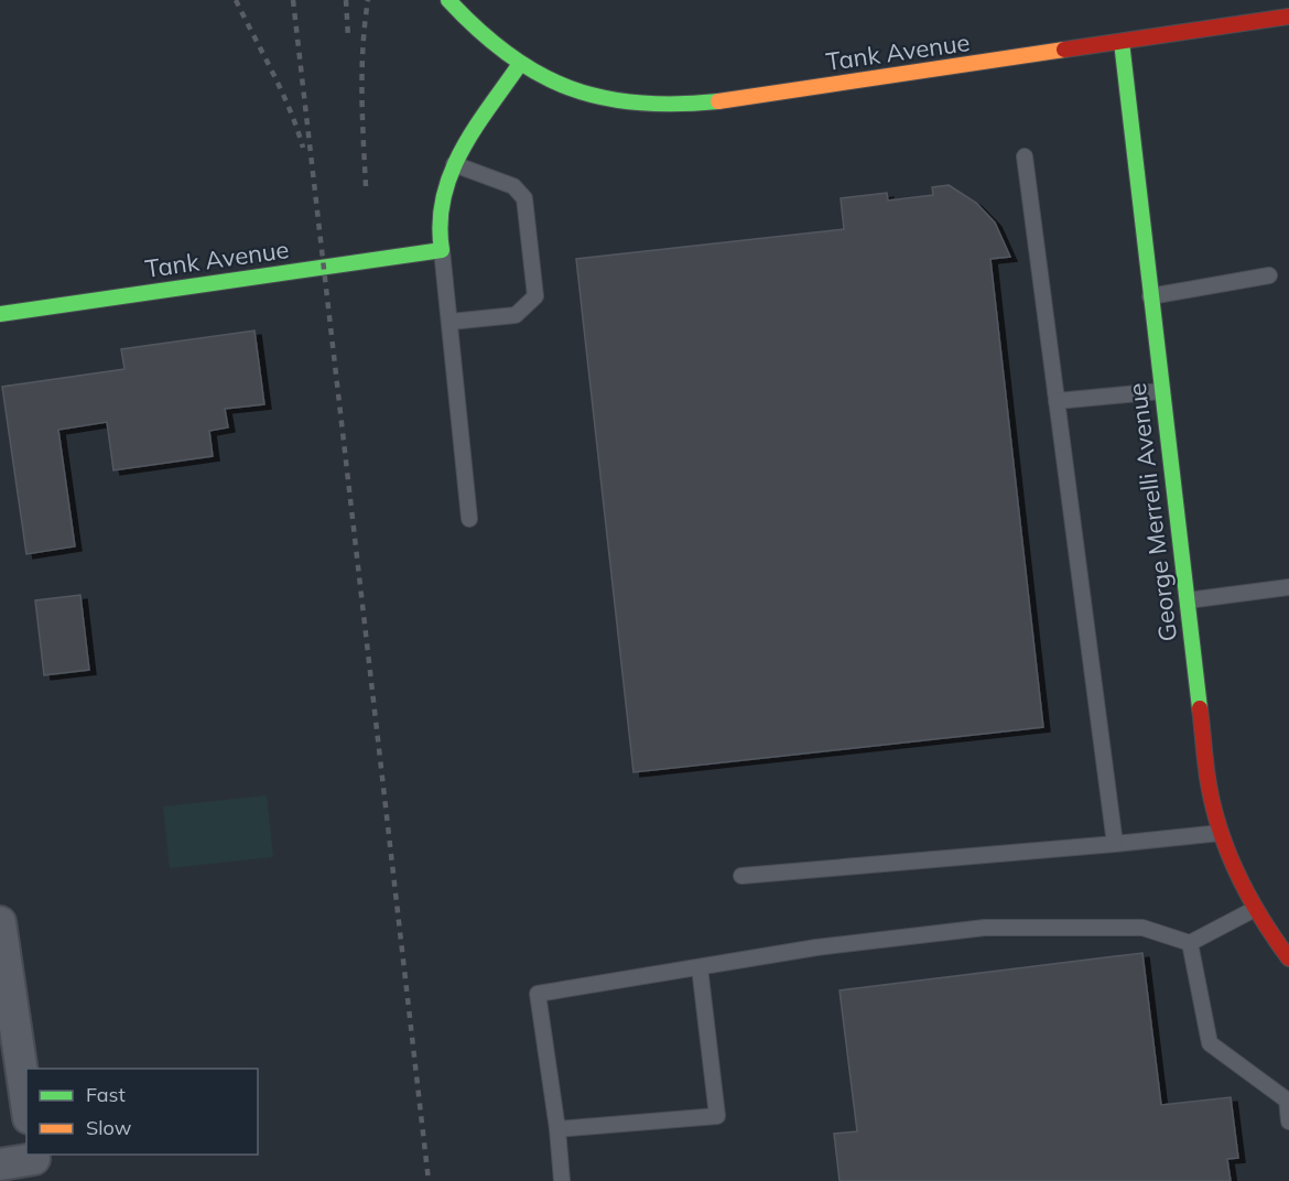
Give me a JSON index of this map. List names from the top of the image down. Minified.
{"streets":{"street":["Tank Avenue","George Merrelli Avenue"]},"crossings":[["Tank Avenue","George Merrelli Avenue"]],"legend":["Fast","Slow"]}
